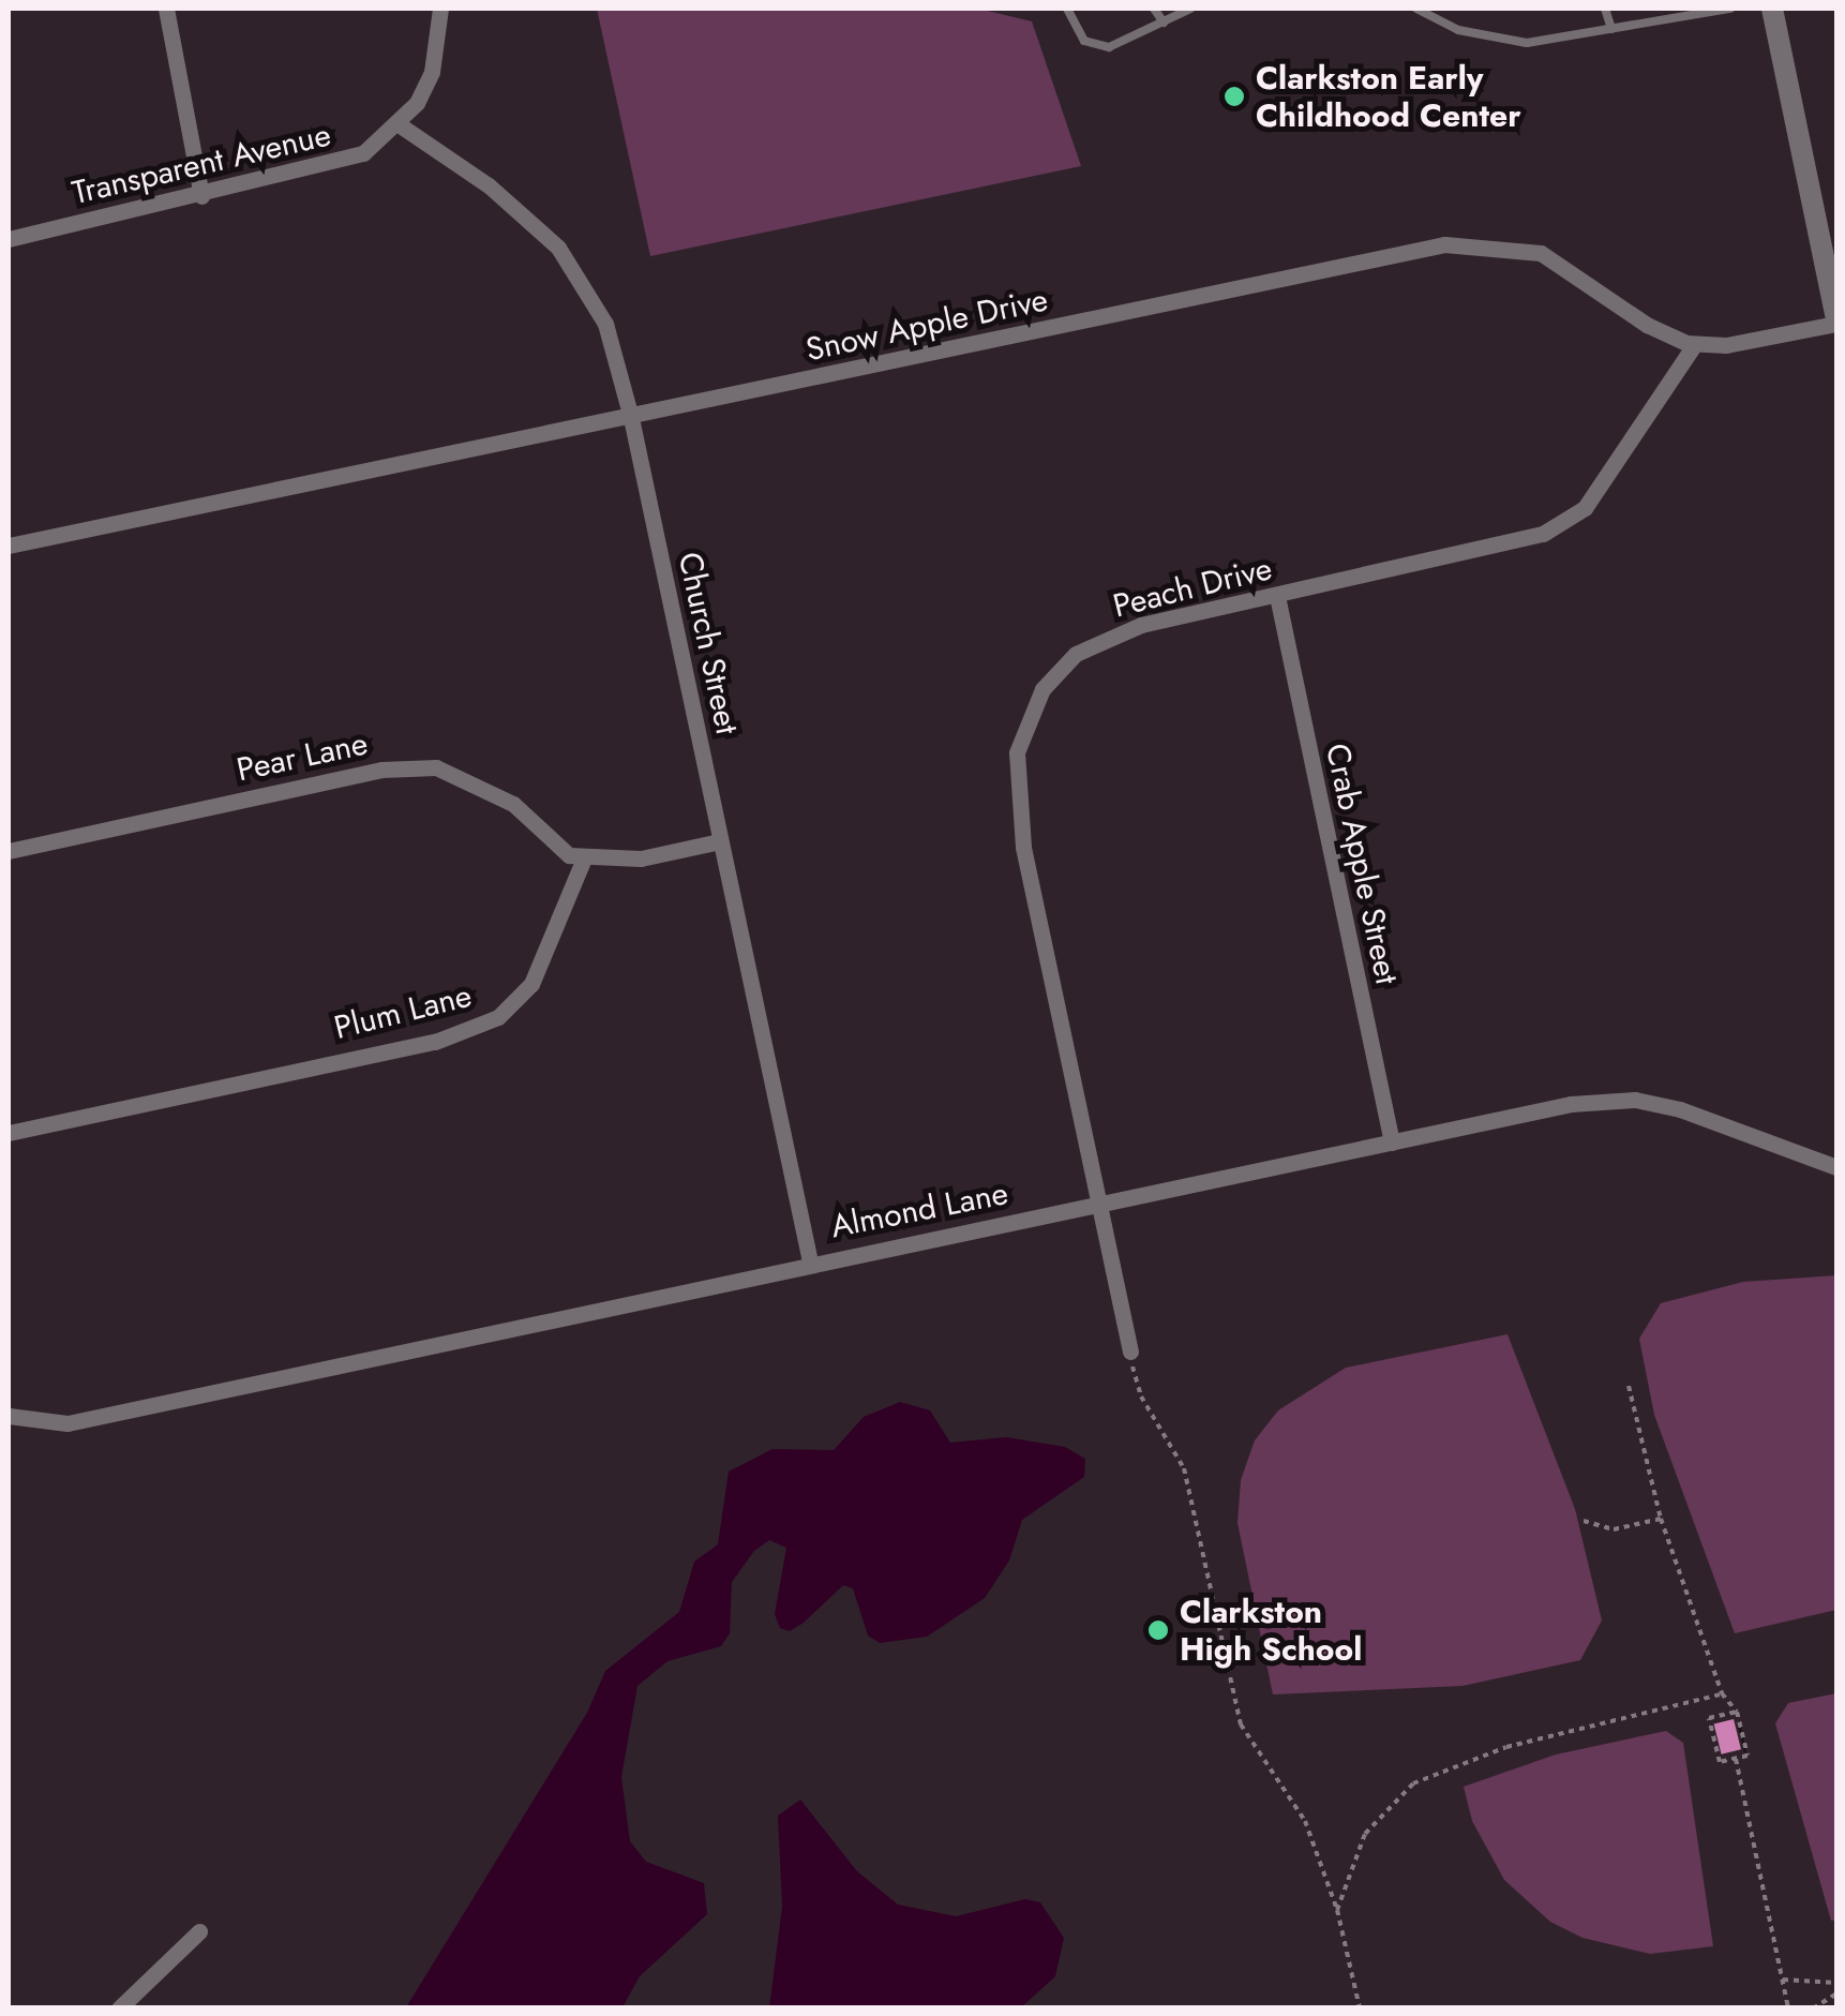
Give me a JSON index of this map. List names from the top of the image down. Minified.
{"streets":{"street":["Transparent Avenue","Snow Apple Drive","Peach Drive","Church Street","Pear Lane","Crab Apple Street","Plum Lane","Almond Lane"]},"crossings":[["Transparent Avenue","Church Street"],["Snow Apple Drive","Peach Drive"],["Snow Apple Drive","Church Street"],["Peach Drive","Crab Apple Street"],["Peach Drive","Almond Lane"],["Church Street","Almond Lane"],["Pear Lane","Plum Lane"],["Crab Apple Street","Almond Lane"]],"places":["Clarkston Early Childhood Center","Clarkston High School"]}
